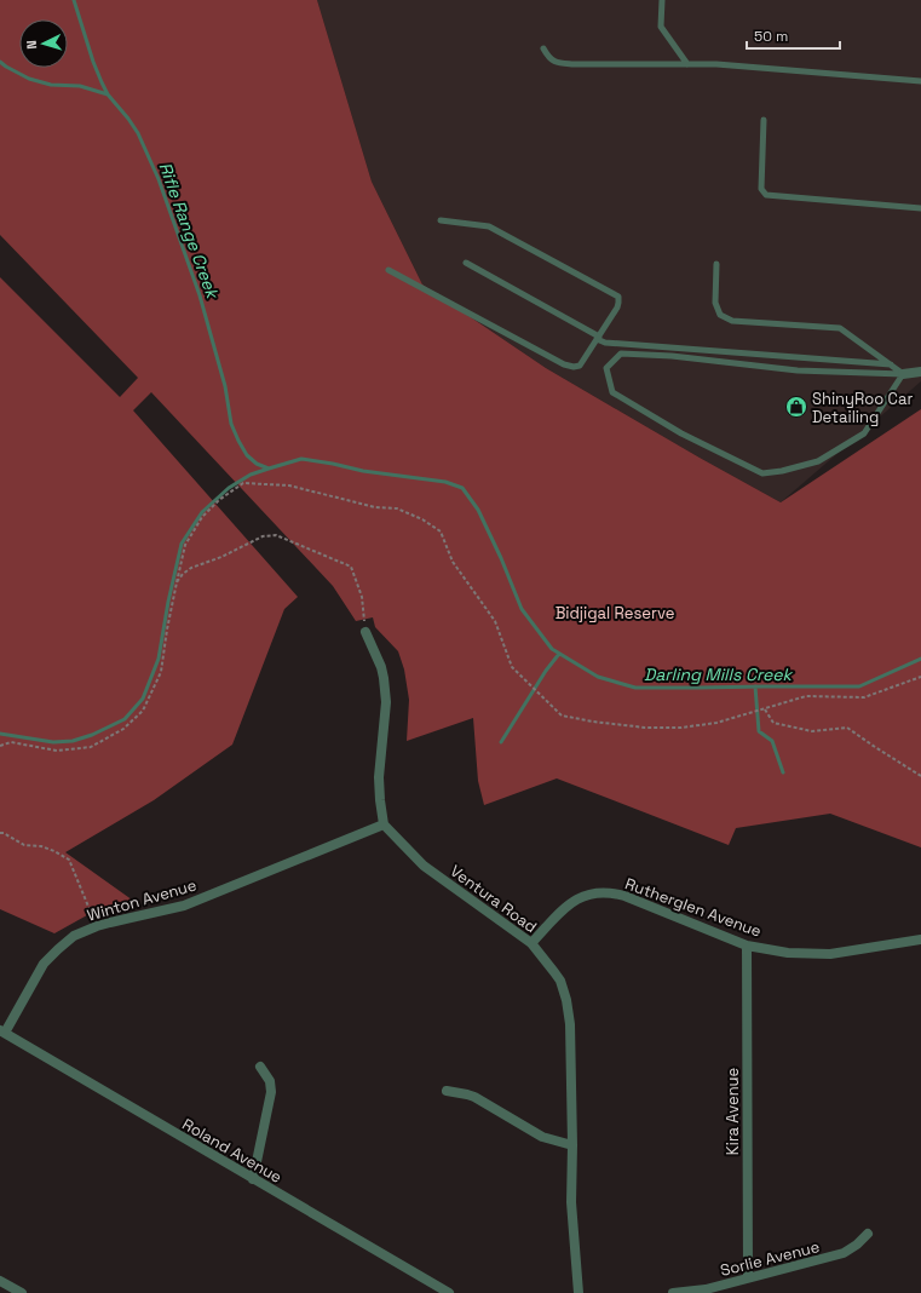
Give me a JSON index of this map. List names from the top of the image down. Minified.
{"streets":{"street":["Ventura Road","Winton Avenue","Rutherglen Avenue","Kira Avenue","Roland Avenue","Sorlie Avenue"]},"crossings":[["Ventura Road","Winton Avenue"],["Ventura Road","Rutherglen Avenue"],["Winton Avenue","Roland Avenue"],["Rutherglen Avenue","Kira Avenue"],["Kira Avenue","Sorlie Avenue"]],"water":["Rifle Range Creek","Darling Mills Creek"],"parks":["Bidjigal Reserve"],"places":{"shop":["ShinyRoo Car Detailing"]},"scale_bar":"50 m","north":"left"}
